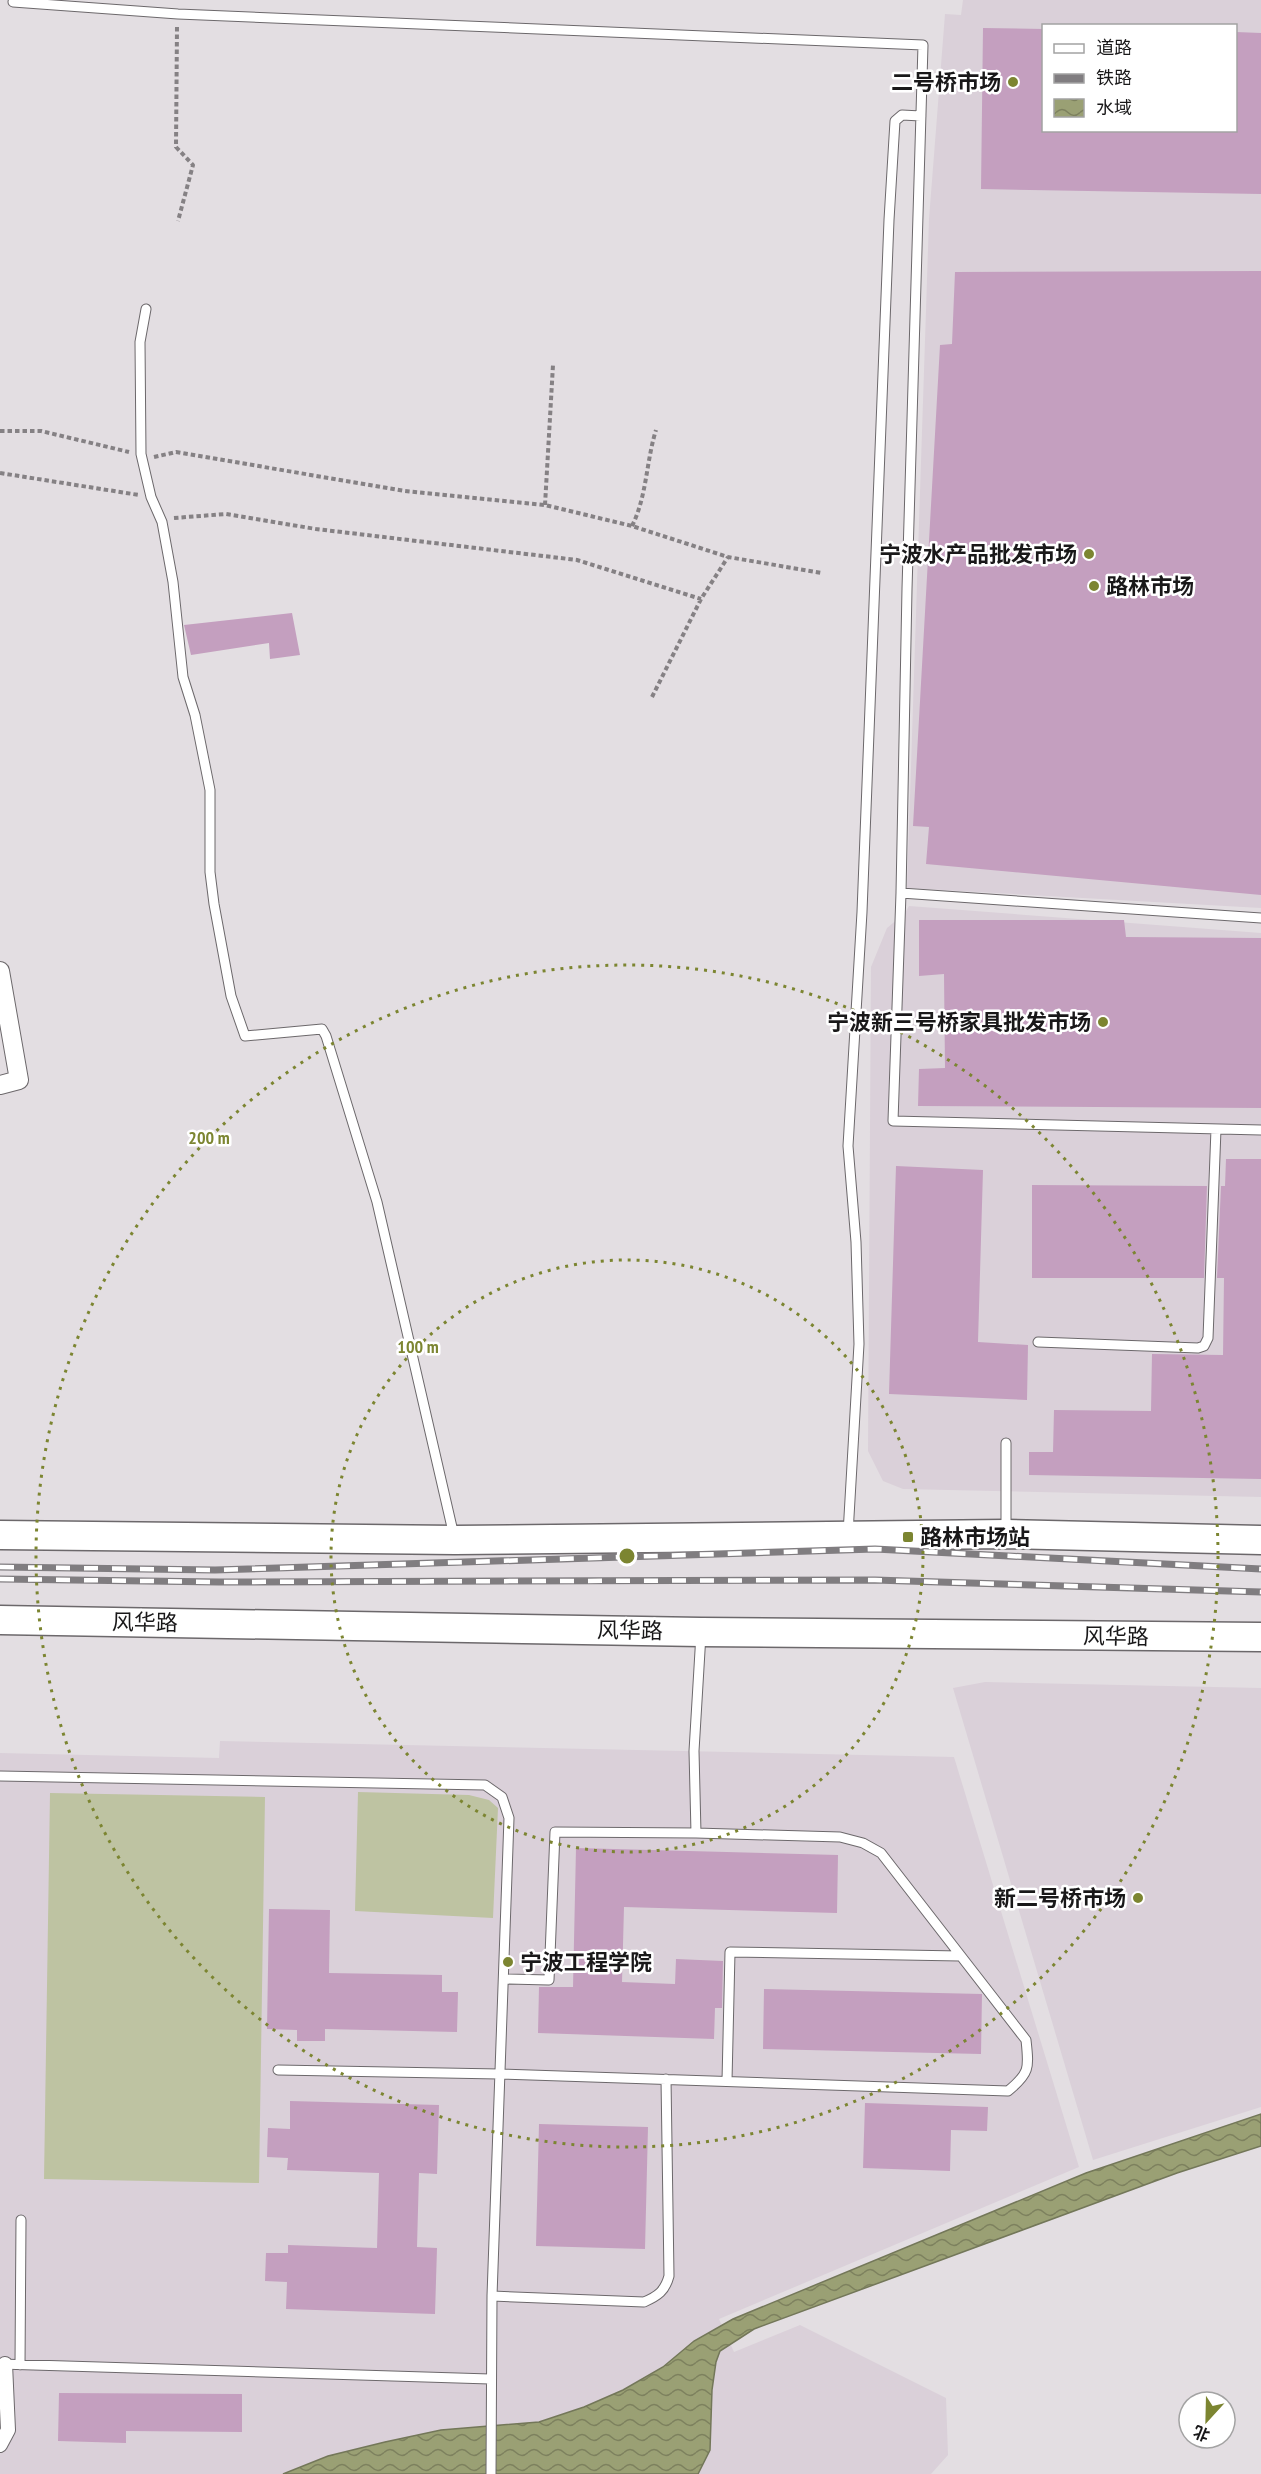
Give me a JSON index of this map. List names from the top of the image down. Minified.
{"streets":{"main road":["风华路"]},"places":{"other":["二号桥市场","宁波水产品批发市场","路林市场","宁波新三号桥家具批发市场","新二号桥市场","宁波工程学院"],"transit":["路林市场站"]},"legend":["道路","铁路","水域"],"north":"bottom","rings":["200 m","100 m"]}
